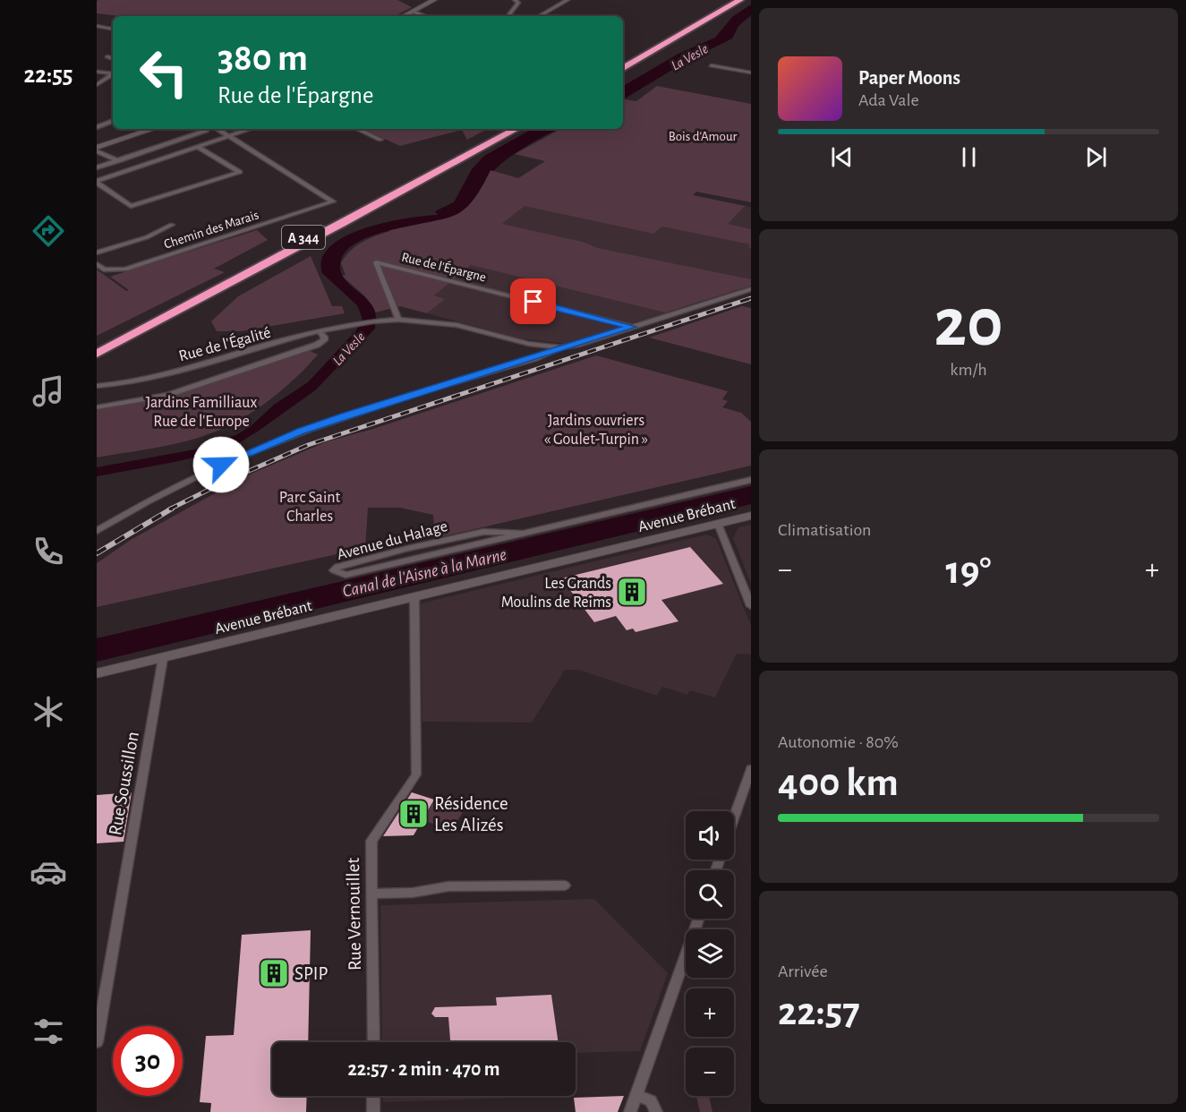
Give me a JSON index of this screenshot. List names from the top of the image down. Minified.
{"streets":{"highway":["A 344"],"main road":["Avenue Brébant"],"street":["Chemin des Marais","Rue de l'Épargne","Rue de l'Égalité","Avenue du Halage","Rue Soussillon","Rue Vernouillet"]},"crossings":[["Rue de l'Épargne","Rue de l'Égalité"],["Avenue Brébant","Rue Soussillon"],["Avenue Brébant","Rue Vernouillet"]],"water":["La Vesle","Canal de l'Aisne à la Marne"],"parks":["Bois d'Amour","Jardins Familliaux Rue de l'Europe","Jardins ouvriers « Goulet-Turpin »","Parc Saint Charles"],"places":{"building":["Les Grands Moulins de Reims","Résidence Les Alizés","SPIP"]},"page":{"tabs":"22:55","turn":["380 m","Rue de l'Épargne"],"song":["Paper Moons","Ada Vale"],"tile":[["20","km/h"],"Climatisation",["Autonomie · 80%","400 km"],["Arrivée","22:57"]],"heat":["−","19°","+"],"map_buttons":["+","−"],"limit":"30","trip":"22:57 · 2 min · 470 m"}}
